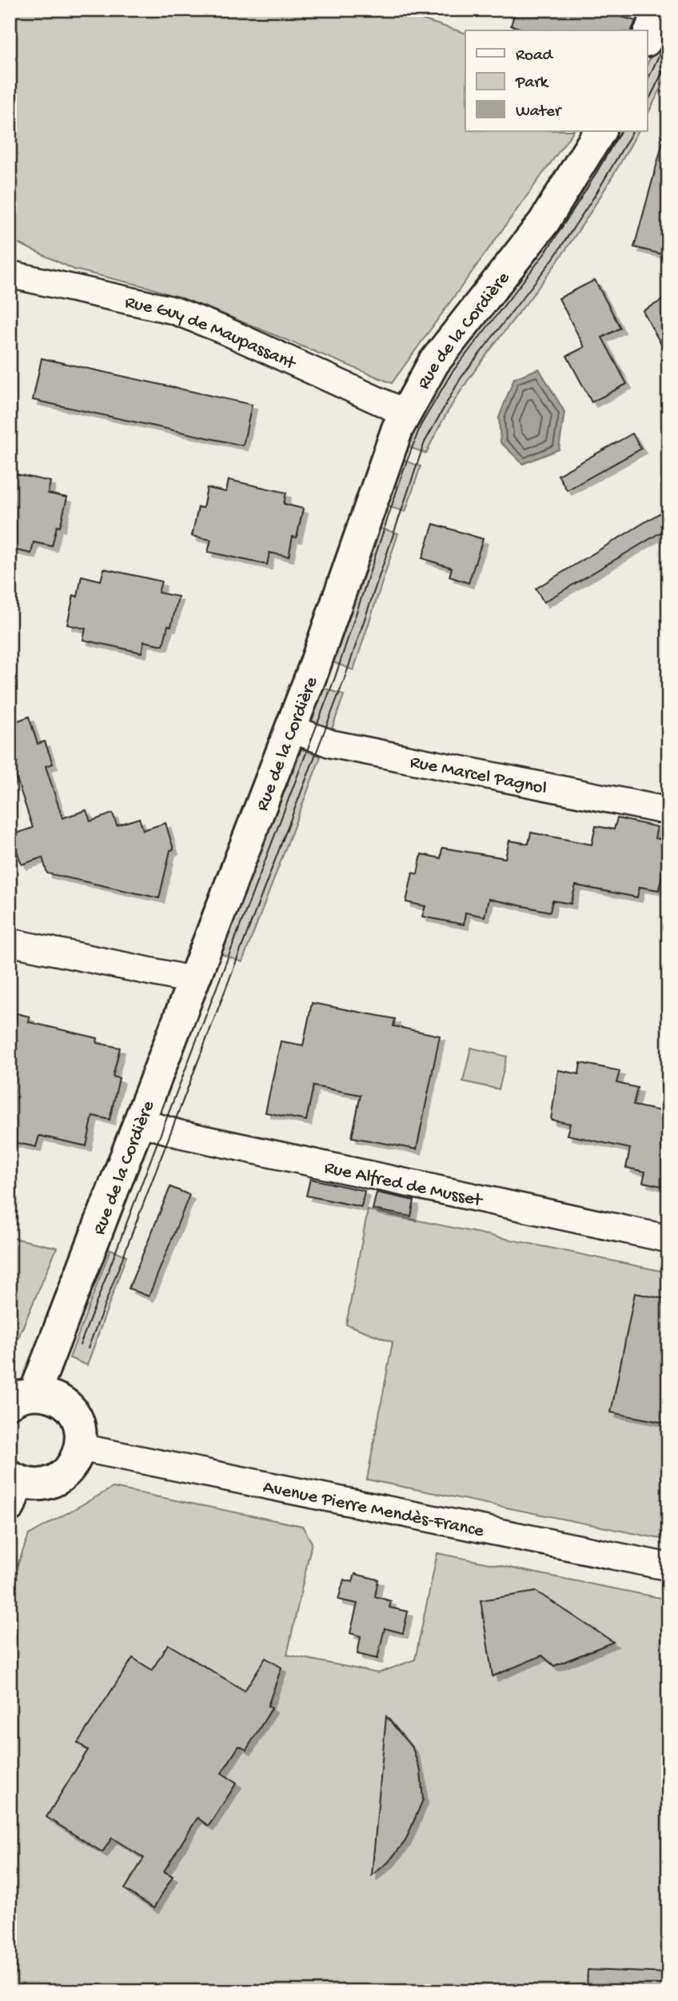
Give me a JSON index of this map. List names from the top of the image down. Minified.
{"streets":{"street":["Rue de la Cordière","Rue Guy de Maupassant","Rue Marcel Pagnol","Rue Alfred de Musset","Avenue Pierre Mendès-France"]},"crossings":[["Rue de la Cordière","Rue Guy de Maupassant"],["Rue de la Cordière","Rue Marcel Pagnol"],["Rue de la Cordière","Rue Alfred de Musset"]],"legend":["Road","Park","Water"]}
